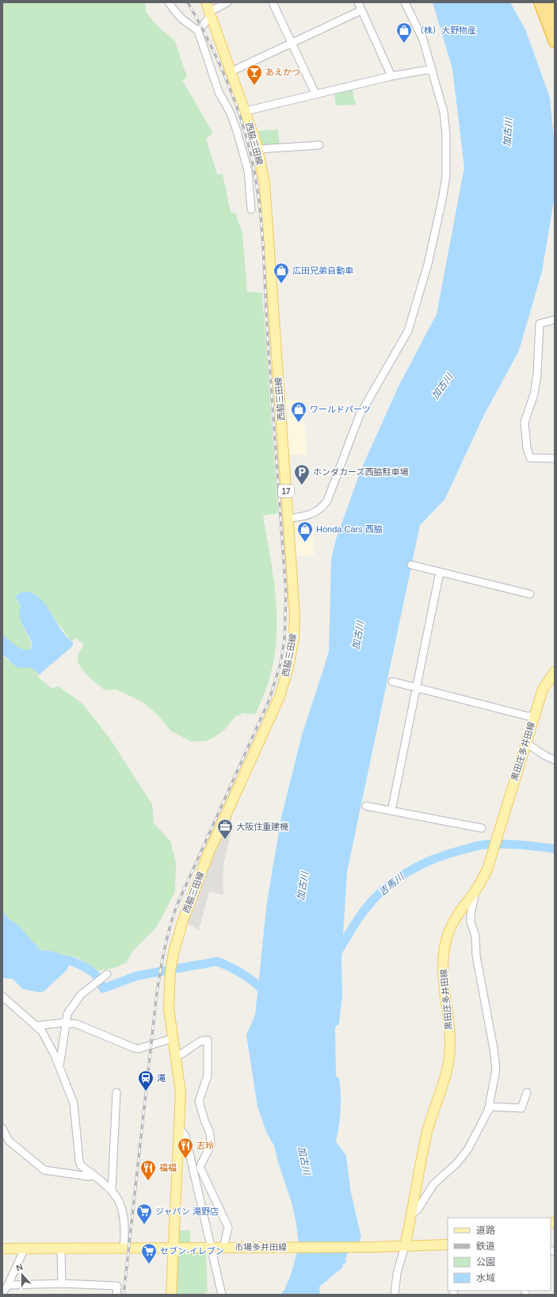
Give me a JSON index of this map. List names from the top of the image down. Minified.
{"streets":{"main road":["西脇三田線","17","黒田庄多井田線","市場多井田線"]},"crossings":[["西脇三田線","市場多井田線"],["黒田庄多井田線","市場多井田線"]],"water":["加古川","吉馬川"],"places":{"shop":["（株）大野物産","広田兄弟自動車","ワールドパーツ","Honda Cars 西脇"],"bar":["あえかつ"],"parking":["ホンダカーズ西脇駐車場"],"office":["大阪住重建機"],"station":["滝"],"restaurant":["志玲","福福"],"supermarket":["ジャパン 滝野店","セブン-イレブン"]},"legend":["道路","鉄道","公園","水域"],"north":"top"}
